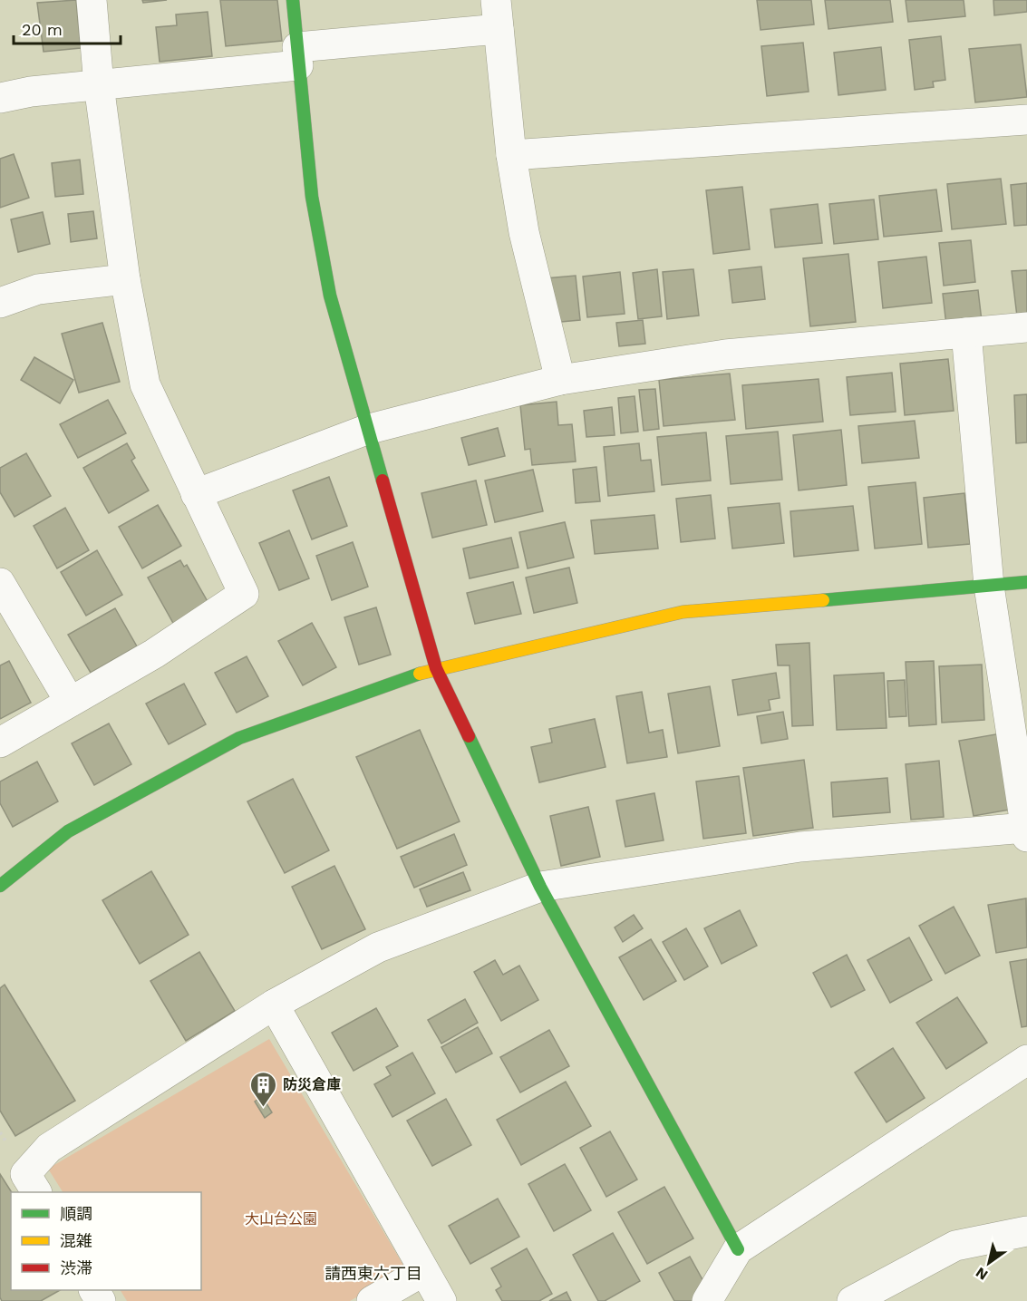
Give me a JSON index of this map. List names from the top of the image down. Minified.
{"districts":["請西東六丁目"],"parks":["大山台公園"],"places":{"building":["防災倉庫"]},"legend":["順調","混雑","渋滞"],"scale_bar":"20 m","north":"bottom left"}
